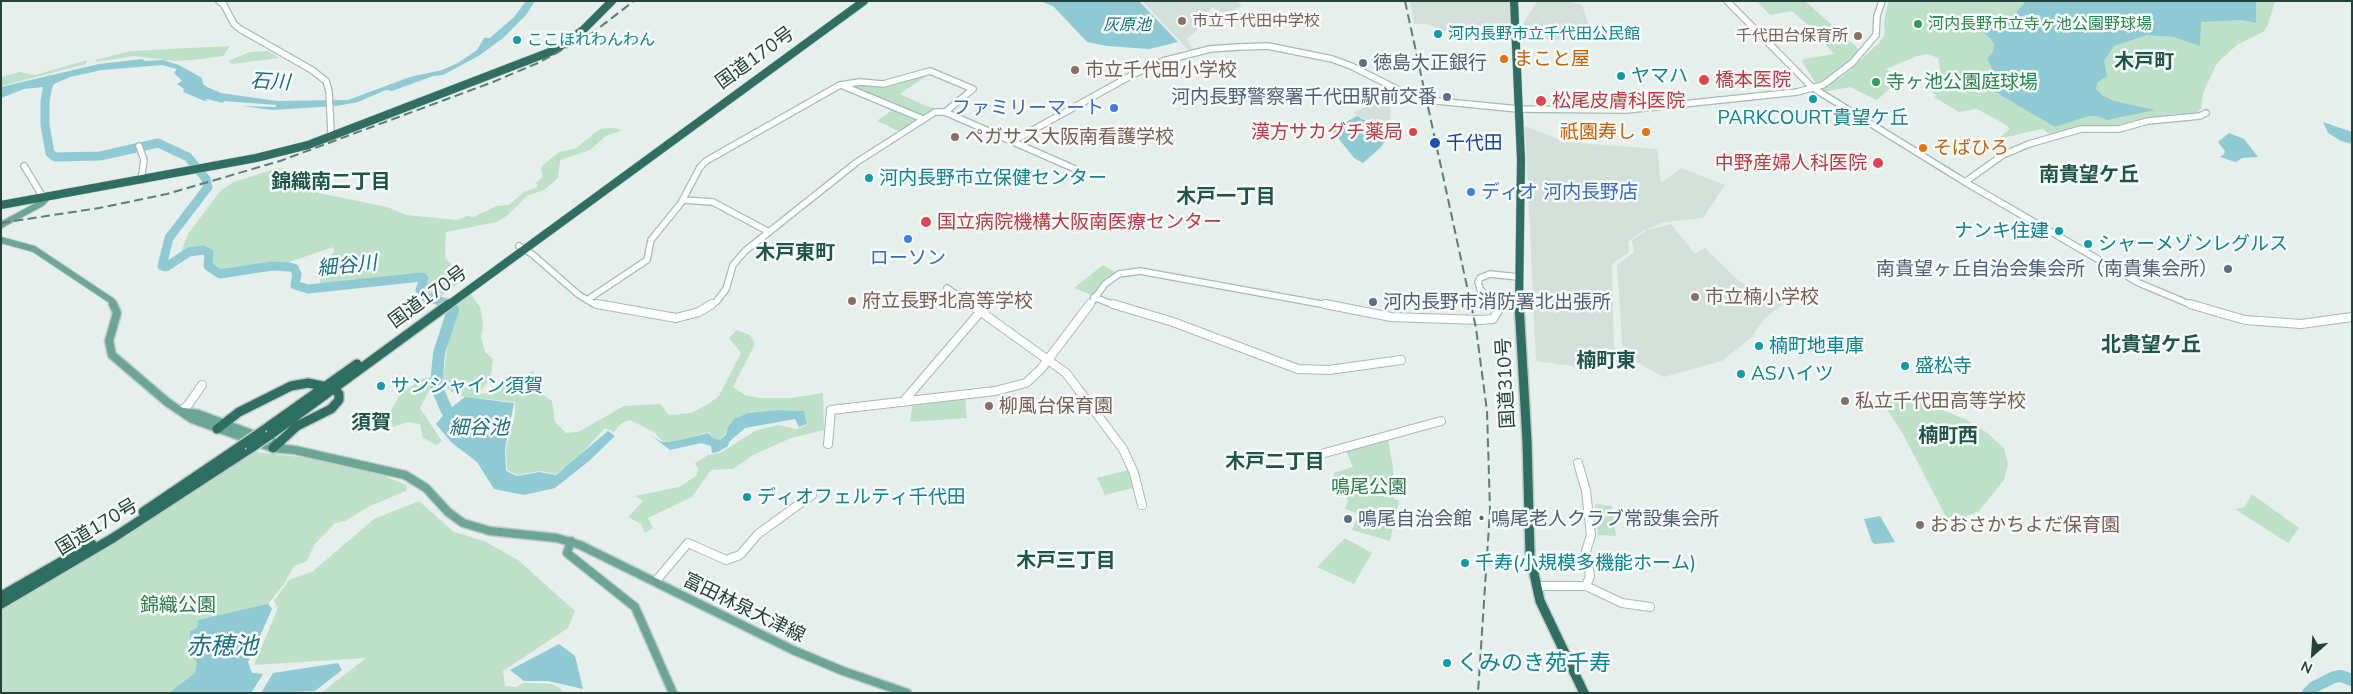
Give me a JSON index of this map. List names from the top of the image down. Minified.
{"streets":{"highway":["国道170号","国道310号"],"main road":["富田林泉大津線"]},"districts":["木戸町","南貴望ケ丘","錦織南二丁目","木戸一丁目","木戸東町","北貴望ケ丘","楠町東","須賀","楠町西","木戸二丁目","木戸三丁目"],"water":["灰原池","石川","細谷川","細谷池","赤穂池"],"parks":["鳴尾公園","錦織公園"],"places":["市立千代田中学校","河内長野市立寺ヶ池公園野球場","河内長野市立千代田公民館","千代田台保育所","ここほれわんわん","まこと屋","徳島大正銀行","市立千代田小学校","ヤマハ","橋本医院","寺ヶ池公園庭球場","河内長野警察署千代田駅前交番","PARKCOURT貴望ケ丘","松尾皮膚科医院","ファミリーマート","漢方サカグチ薬局","祇園寿し","ぺガサス大阪南看護学校","千代田","そばひろ","中野産婦人科医院","河内長野市立保健センター","ディオ 河内長野店","国立病院機構大阪南医療センター","ナンキ住建","ローソン","シャーメゾンレグルス","南貴望ヶ丘自治会集会所（南貴集会所）","市立楠小学校","府立長野北高等学校","河内長野市消防署北出張所","楠町地車庫","盛松寺","ASハイツ","サンシャイン須賀","私立千代田高等学校","柳風台保育園","ディオフェルティ千代田","鳴尾自治会館・鳴尾老人クラブ常設集会所","おおさかちよだ保育園","千寿(小規模多機能ホーム)","くみのき苑千寿"],"north":"bottom left"}
